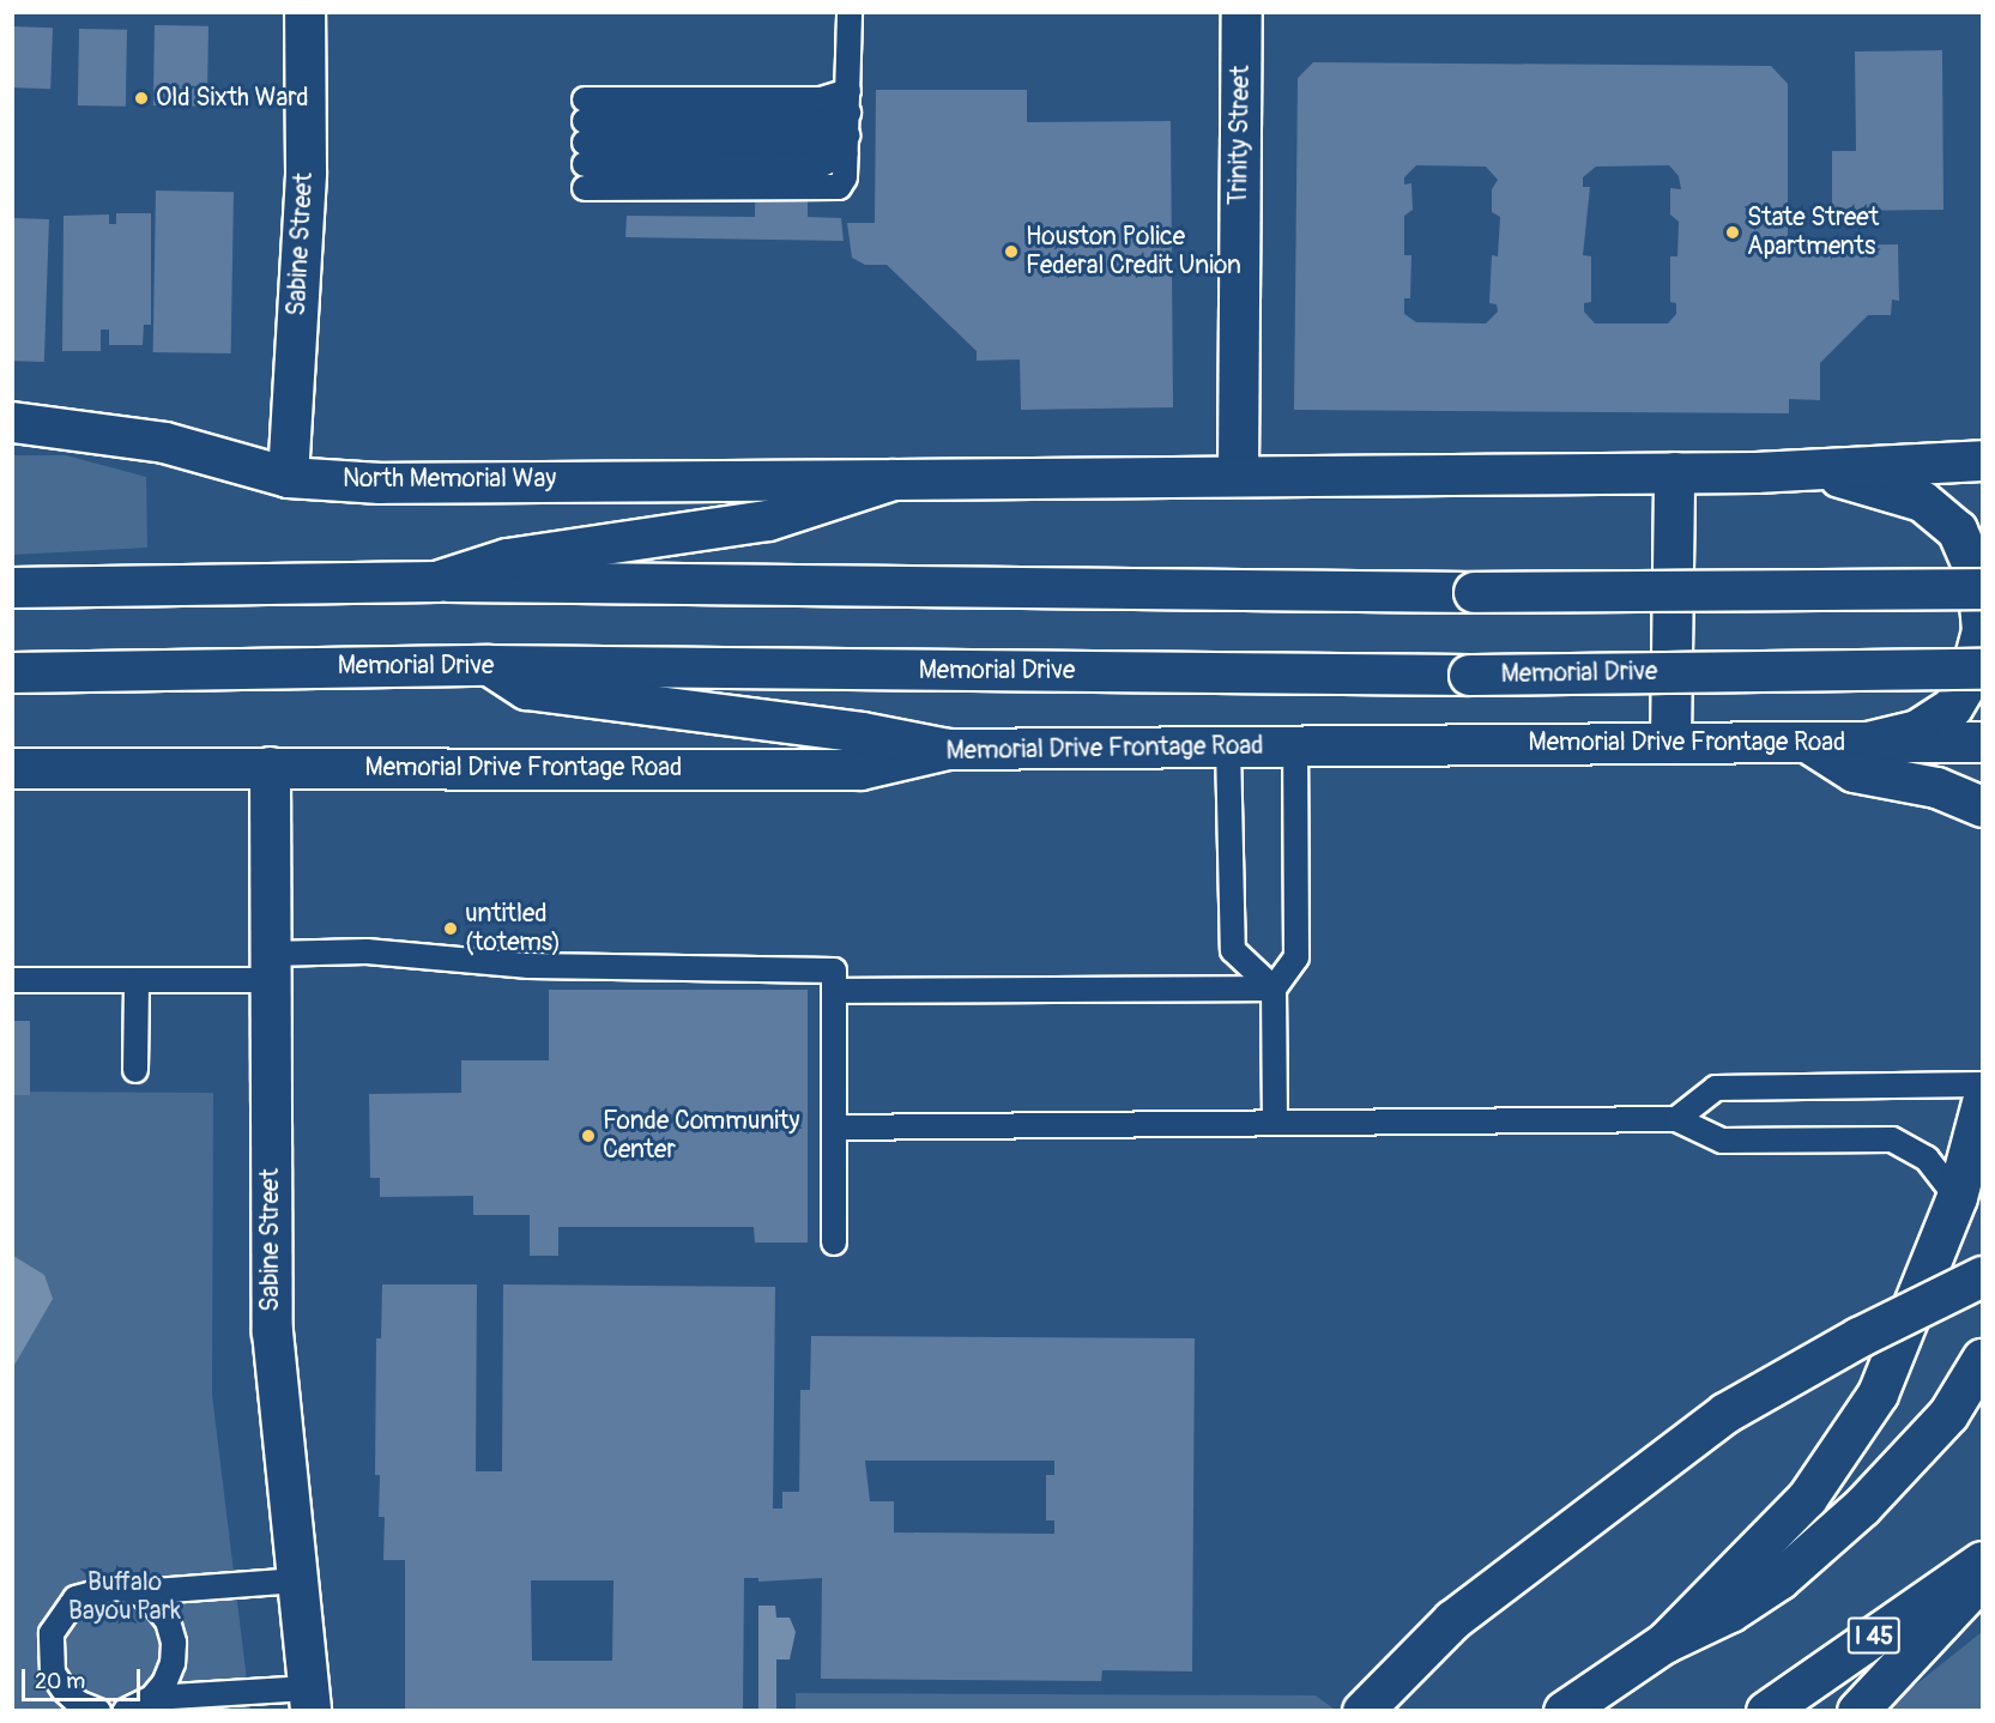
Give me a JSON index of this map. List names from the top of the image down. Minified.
{"streets":{"main road":["Trinity Street","Sabine Street","North Memorial Way","Memorial Drive","Memorial Drive Frontage Road","I 45"]},"crossings":[["Sabine Street","North Memorial Way"],["Sabine Street","Memorial Drive Frontage Road"]],"parks":["Buffalo Bayou Park"],"places":["Old Sixth Ward","State Street Apartments","Houston Police Federal Credit Union","untitled (totems)","Fonde Community Center"],"scale_bar":"20 m"}
